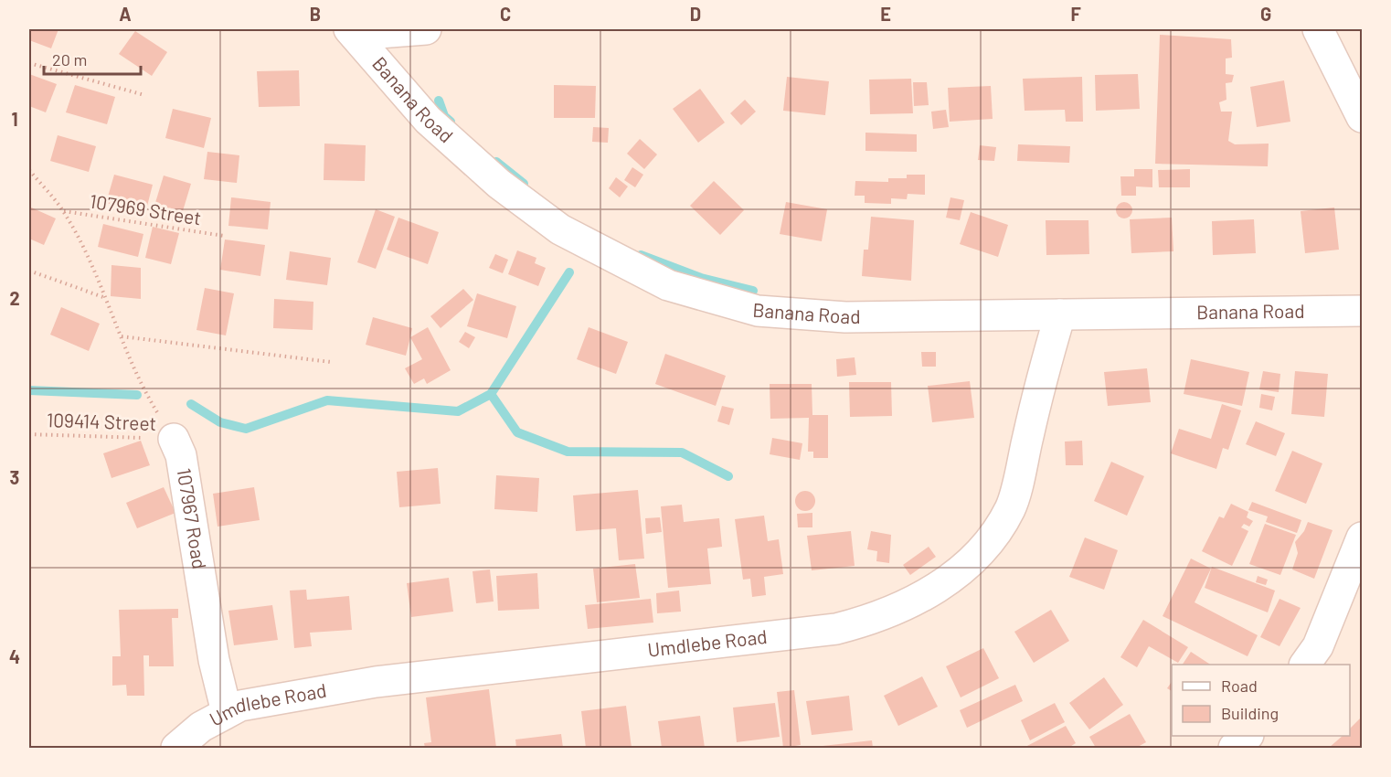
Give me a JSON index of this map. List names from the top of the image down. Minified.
{"streets":{"street":["Banana Road","107967 Road","Umdlebe Road"],"path":["107969 Street","109414 Street"]},"crossings":[["Banana Road","Umdlebe Road"],["109414 Street","107967 Road"],["107967 Road","Umdlebe Road"]],"legend":["Road","Building"],"scale_bar":"20 m","grid":{"columns":["A","B","C","D","E","F","G"],"rows":["1","2","3","4"]}}
